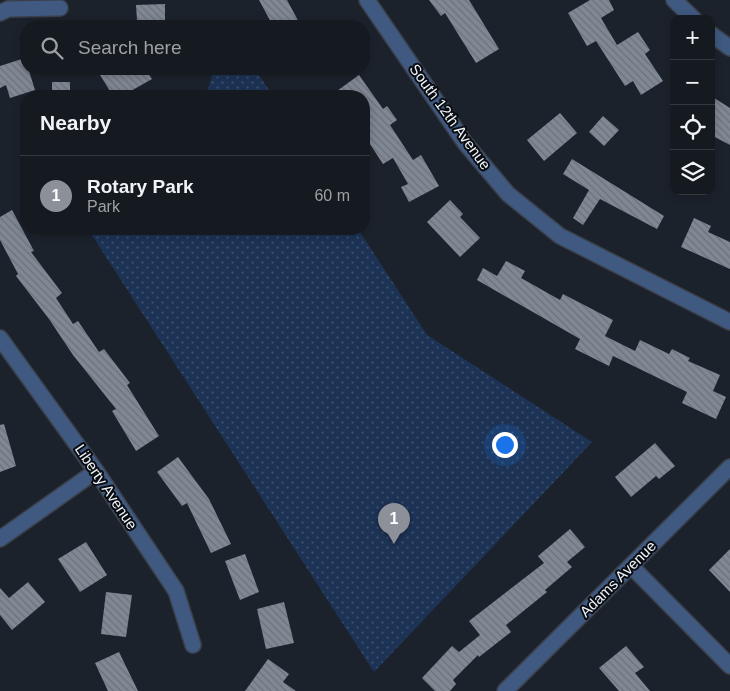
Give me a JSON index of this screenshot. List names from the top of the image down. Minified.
{"streets":{"street":["South 12th Avenue","Liberty Avenue","Adams Avenue"]},"page":{"map_buttons":["+","−"],"search":"Search here","heading":"Nearby","list":[{"mark":"1","name":"Rotary Park","note":"Park","value":"60 m"}],"pins":"1"}}
